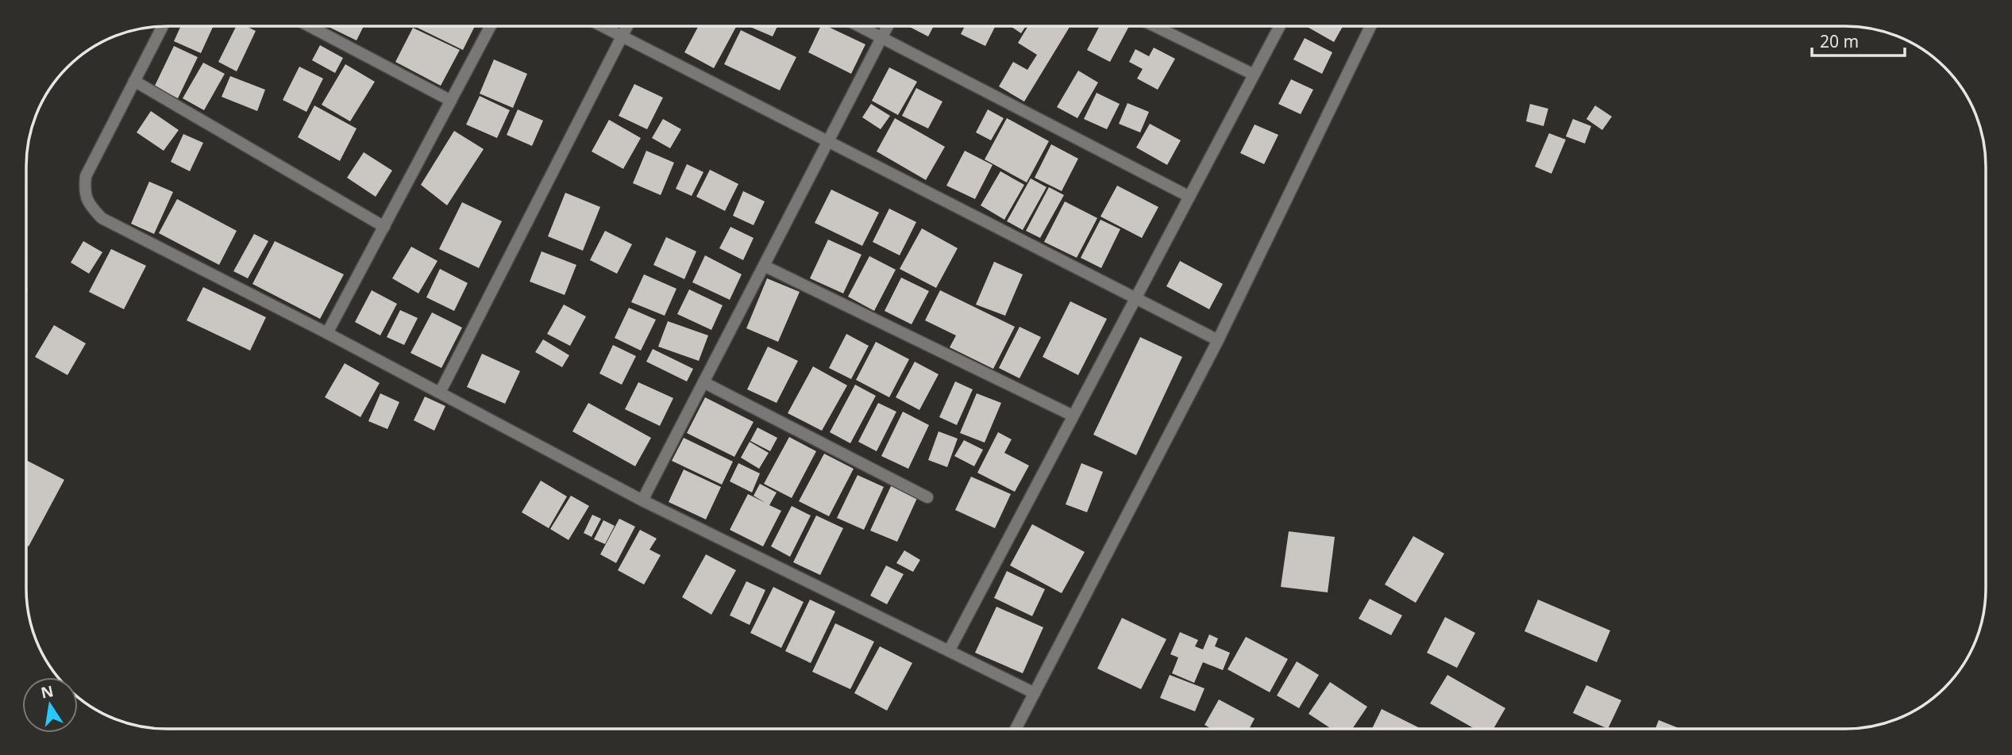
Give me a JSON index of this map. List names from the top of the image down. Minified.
{"scale_bar":"20 m","north":"top"}
